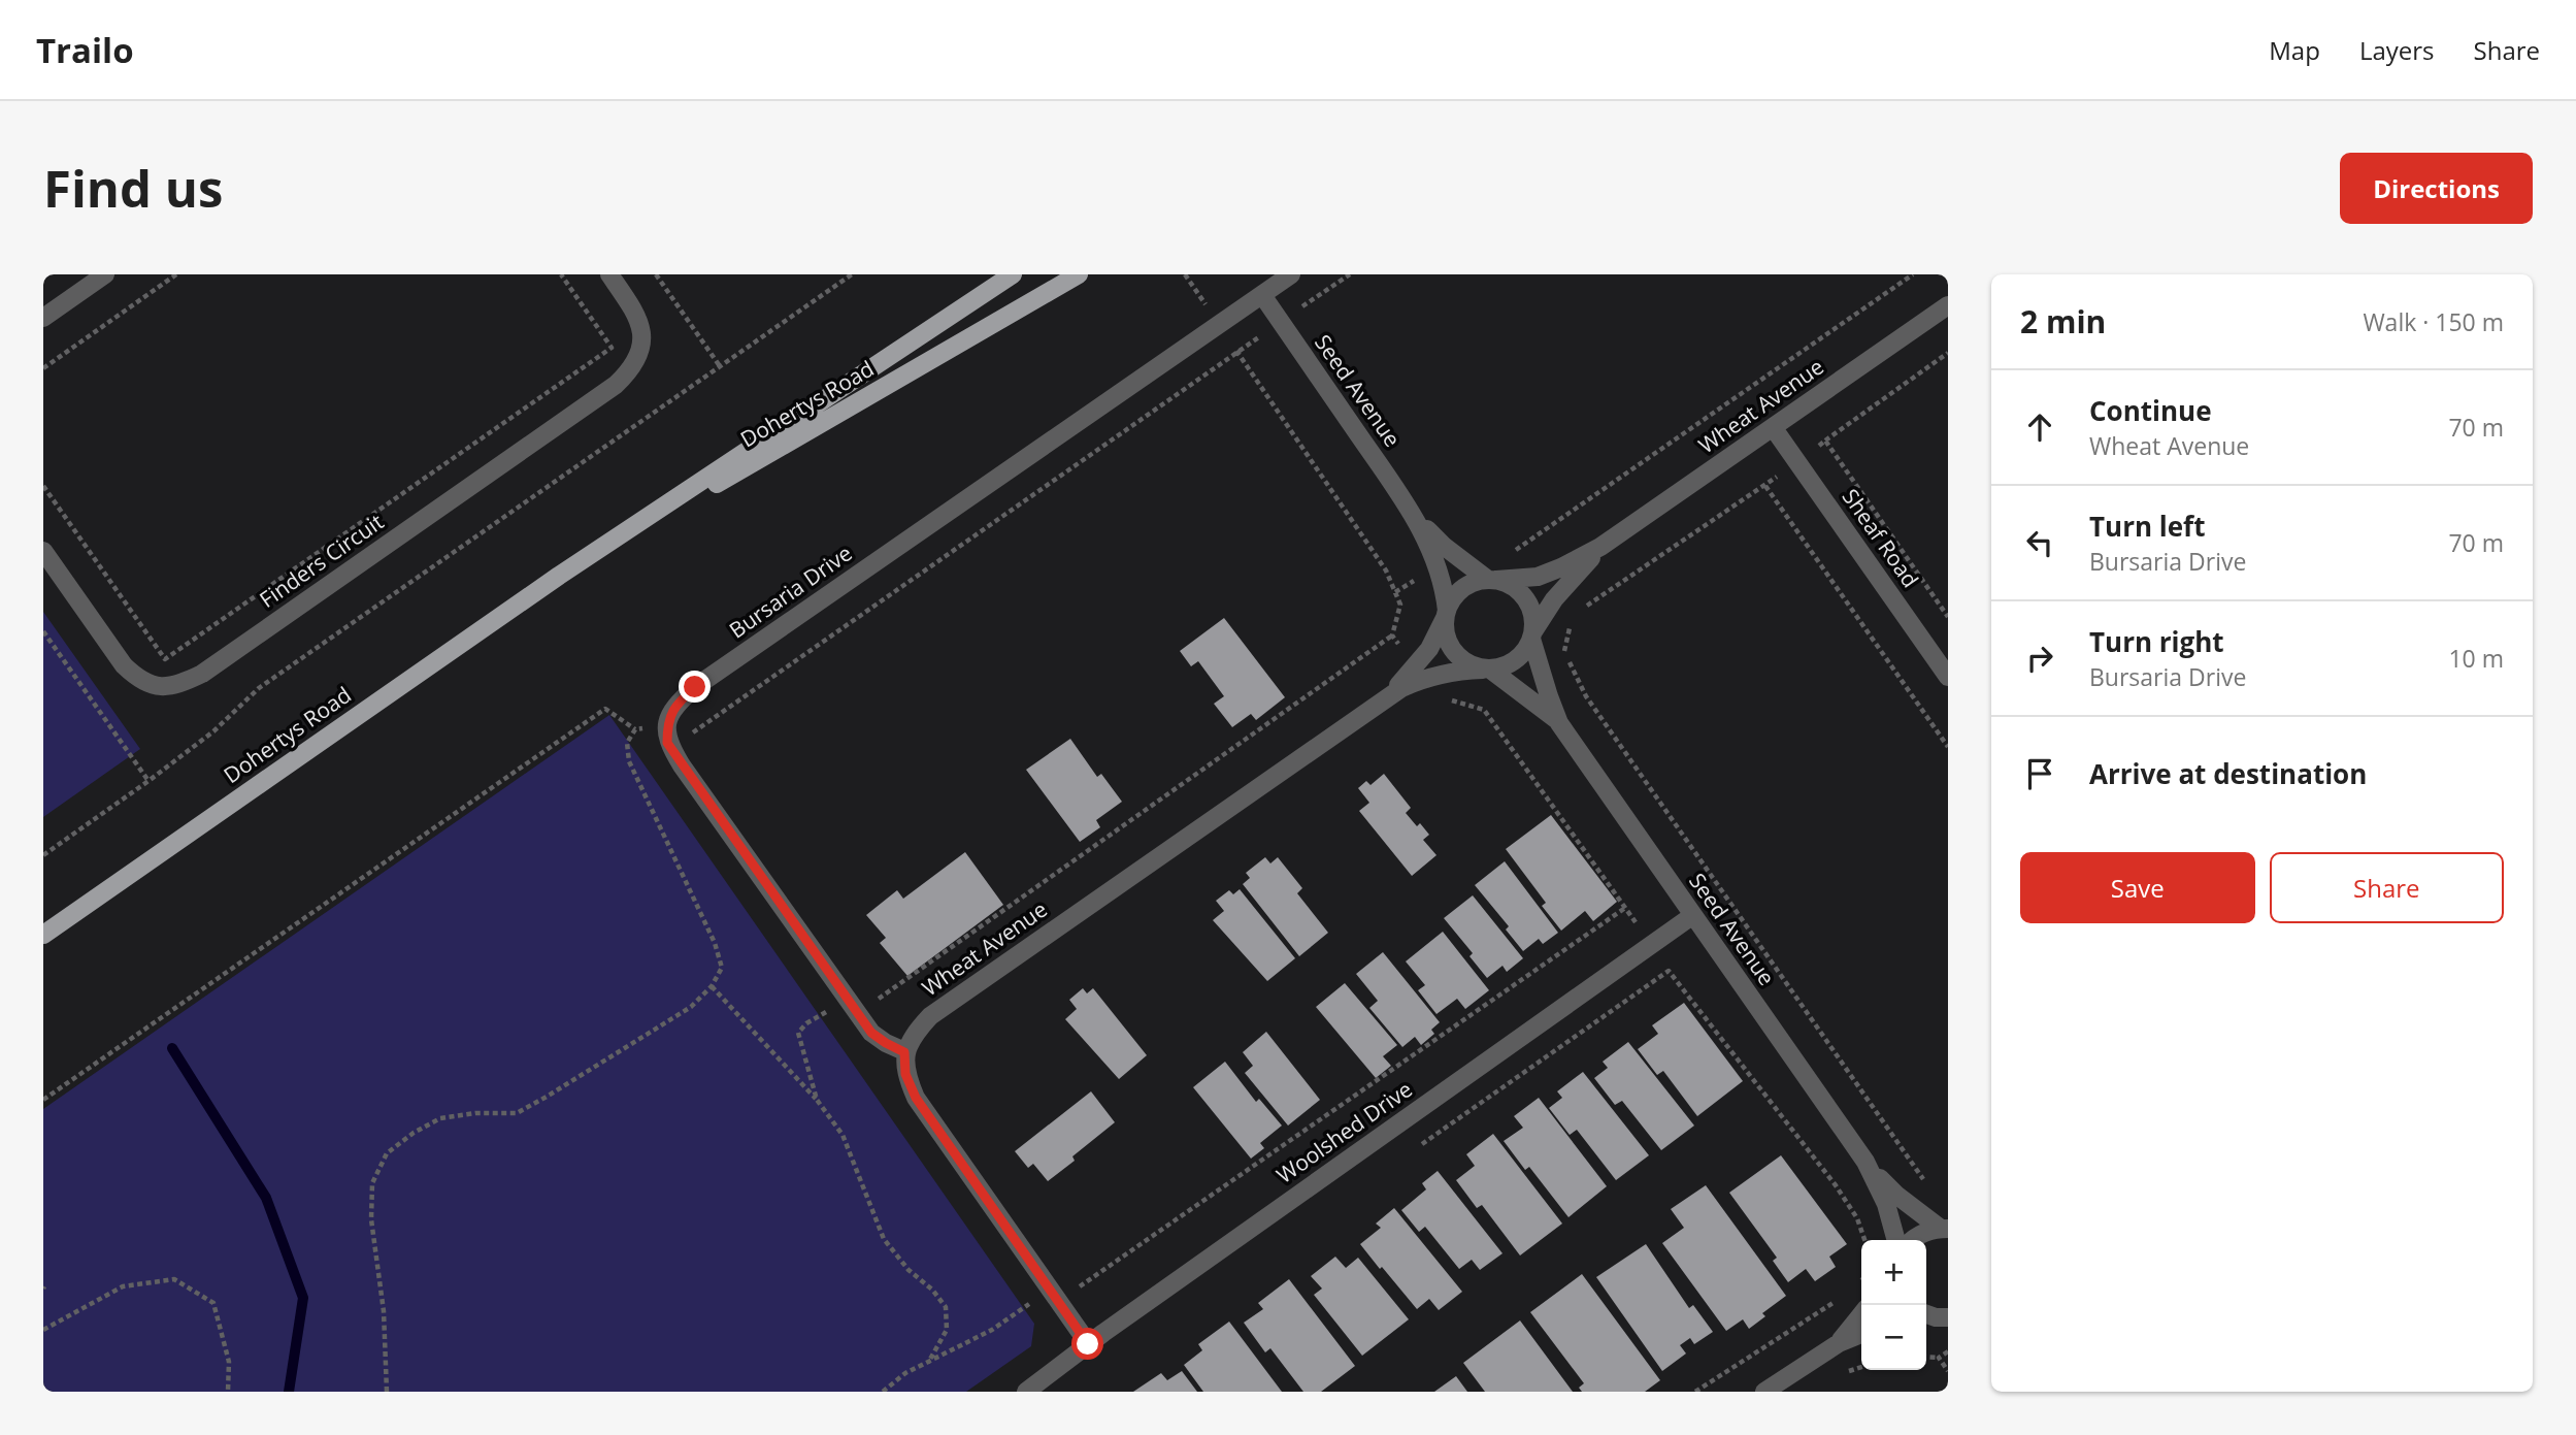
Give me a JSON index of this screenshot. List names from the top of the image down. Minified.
{"streets":{"main road":["Dohertys Road"],"street":["Seed Avenue","Wheat Avenue","Sheaf Road","Finders Circuit","Bursaria Drive","Woolshed Drive"]},"crossings":[["Seed Avenue","Wheat Avenue"],["Seed Avenue","Bursaria Drive"],["Seed Avenue","Woolshed Drive"],["Wheat Avenue","Sheaf Road"]],"page":{"header":"Trailo","nav":["Map","Layers","Share"],"buttons":["Directions",["Save","Share"]],"title":"Find us","heading":["2 min","Walk · 150 m"],"list":[["Continue","Wheat Avenue","70 m"],["Turn left","Bursaria Drive","70 m"],["Turn right","Bursaria Drive","10 m"],"Arrive at destination"],"map_buttons":["+","−"]}}
